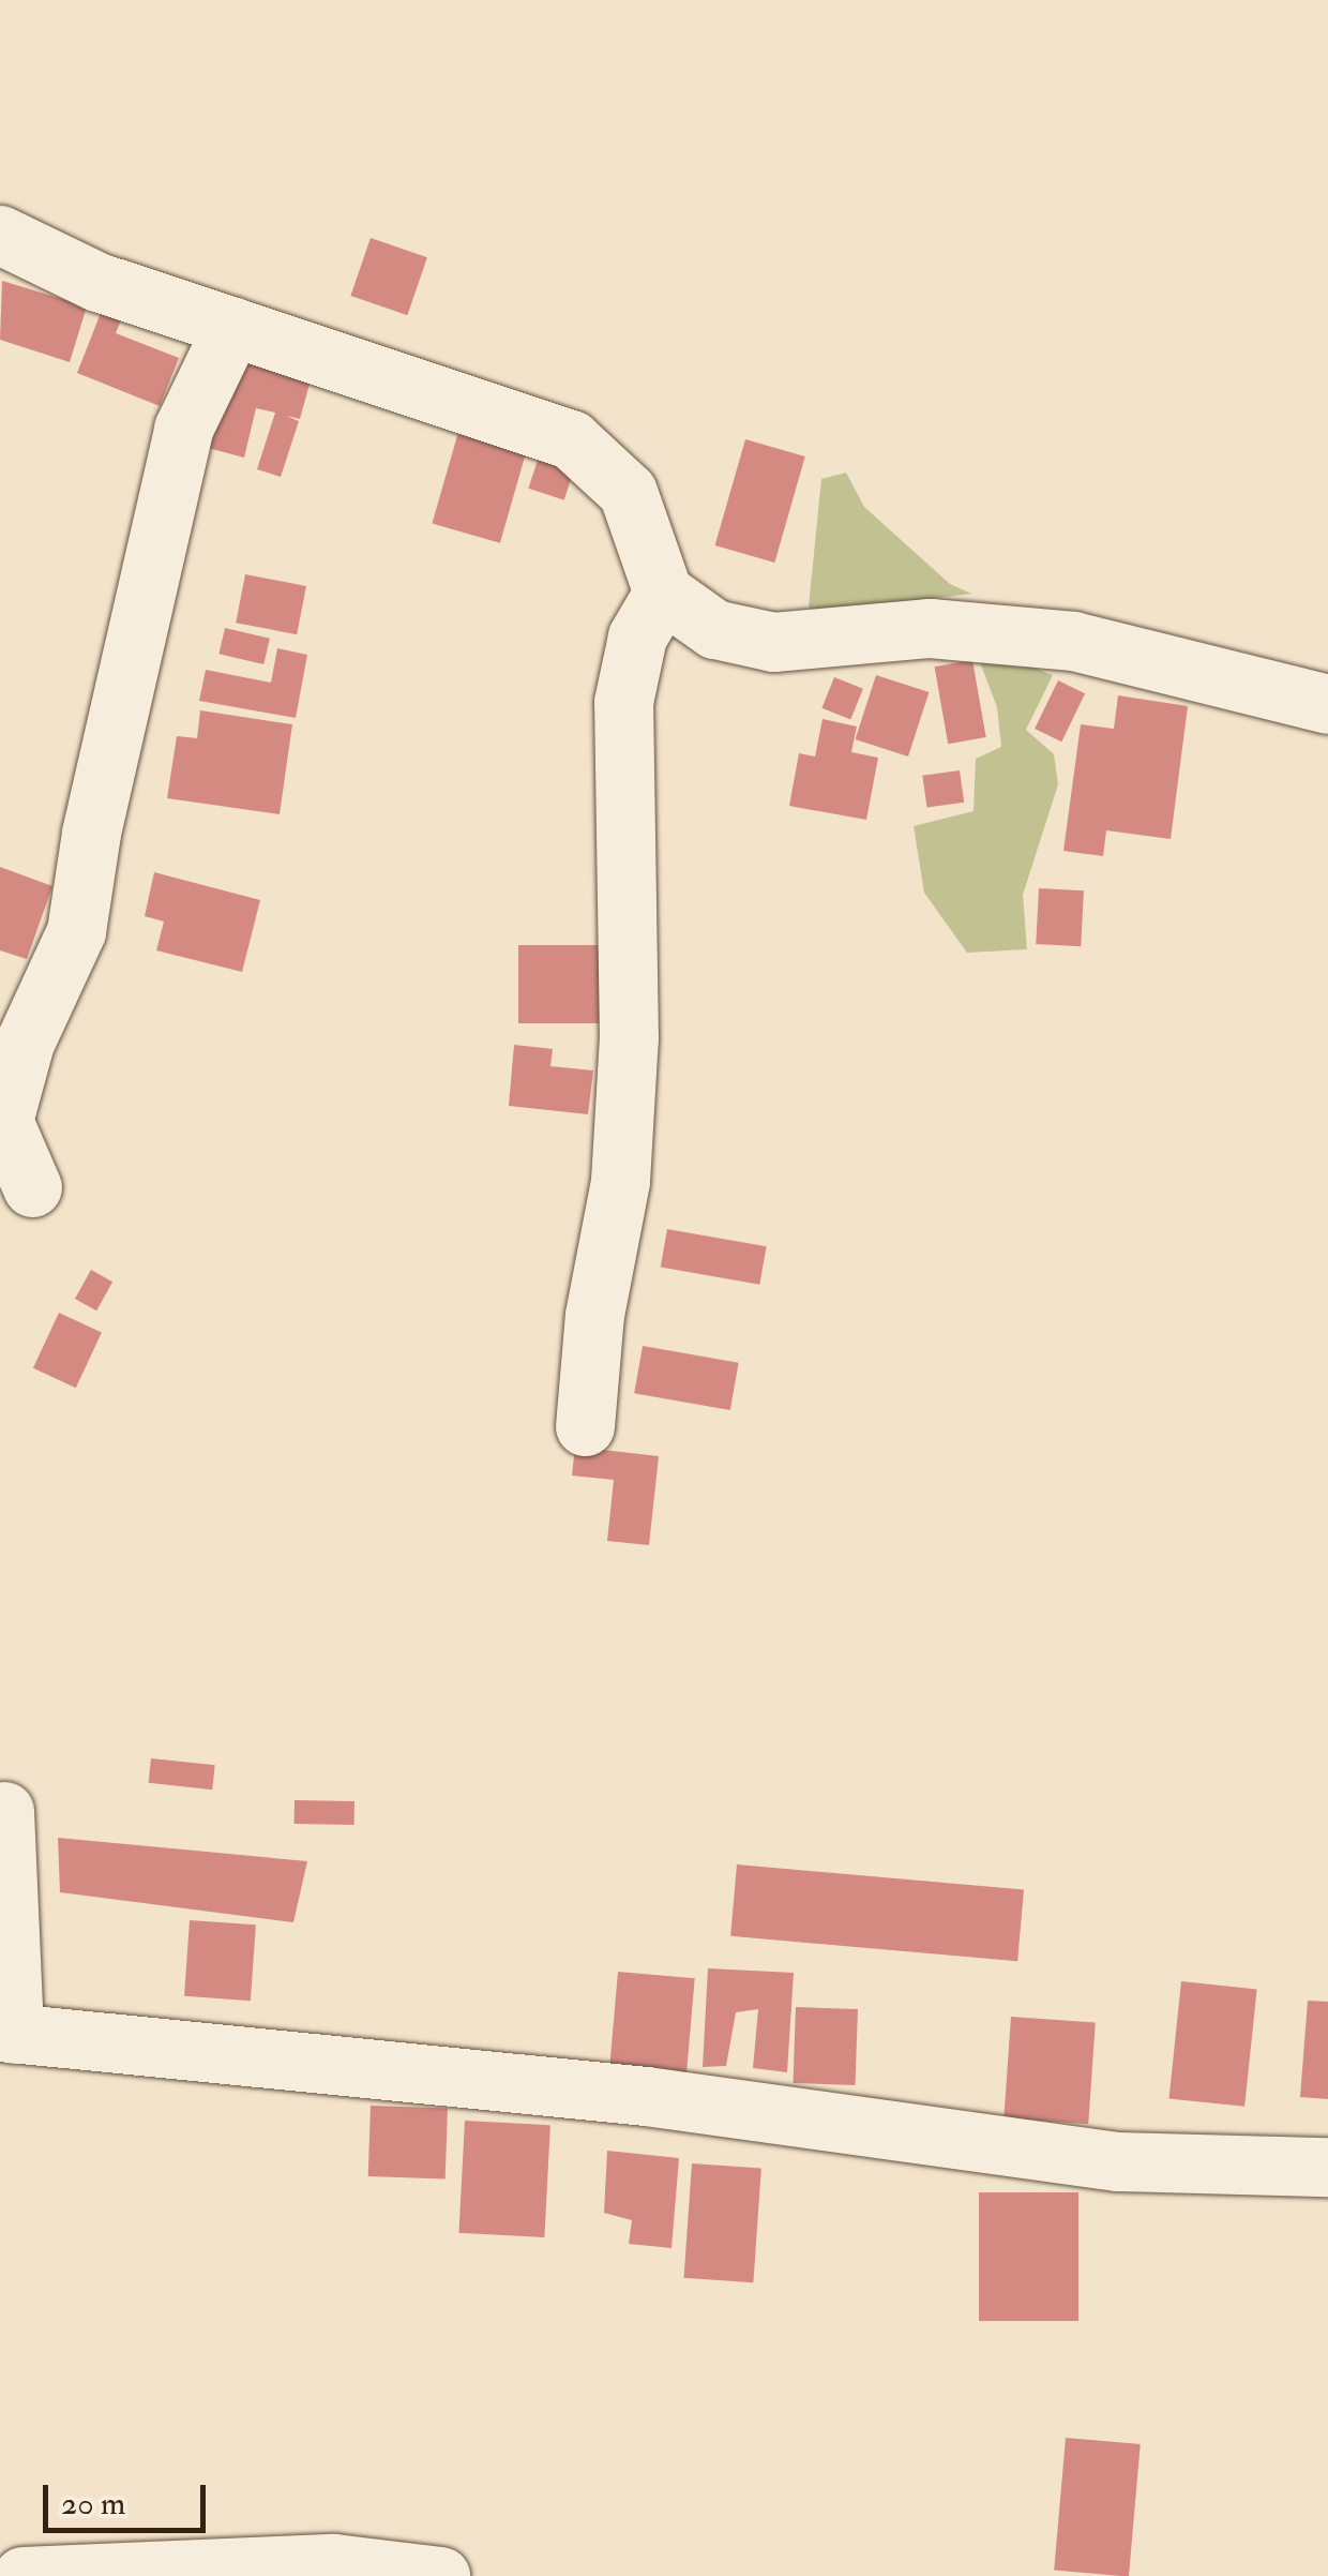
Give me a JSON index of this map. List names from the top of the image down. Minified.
{"scale_bar":"20 m"}
